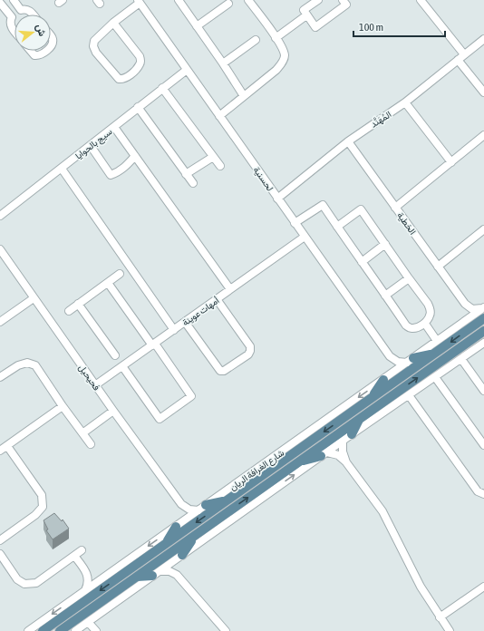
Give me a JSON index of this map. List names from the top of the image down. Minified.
{"streets":{"main road":["شارع الغرافة الريان"],"street":["المُهَنَّد","سيج بالحوايا","لحسنية","الخطية","أمهات عوينة","فحيحيل"]},"crossings":[["المُهَنَّد","لحسنية"],["المُهَنَّد","الخطية"],["سيج بالحوايا","لحسنية"],["لحسنية","أمهات عوينة"],["أمهات عوينة","فحيحيل"]],"scale_bar":"100 m","north":"right"}
